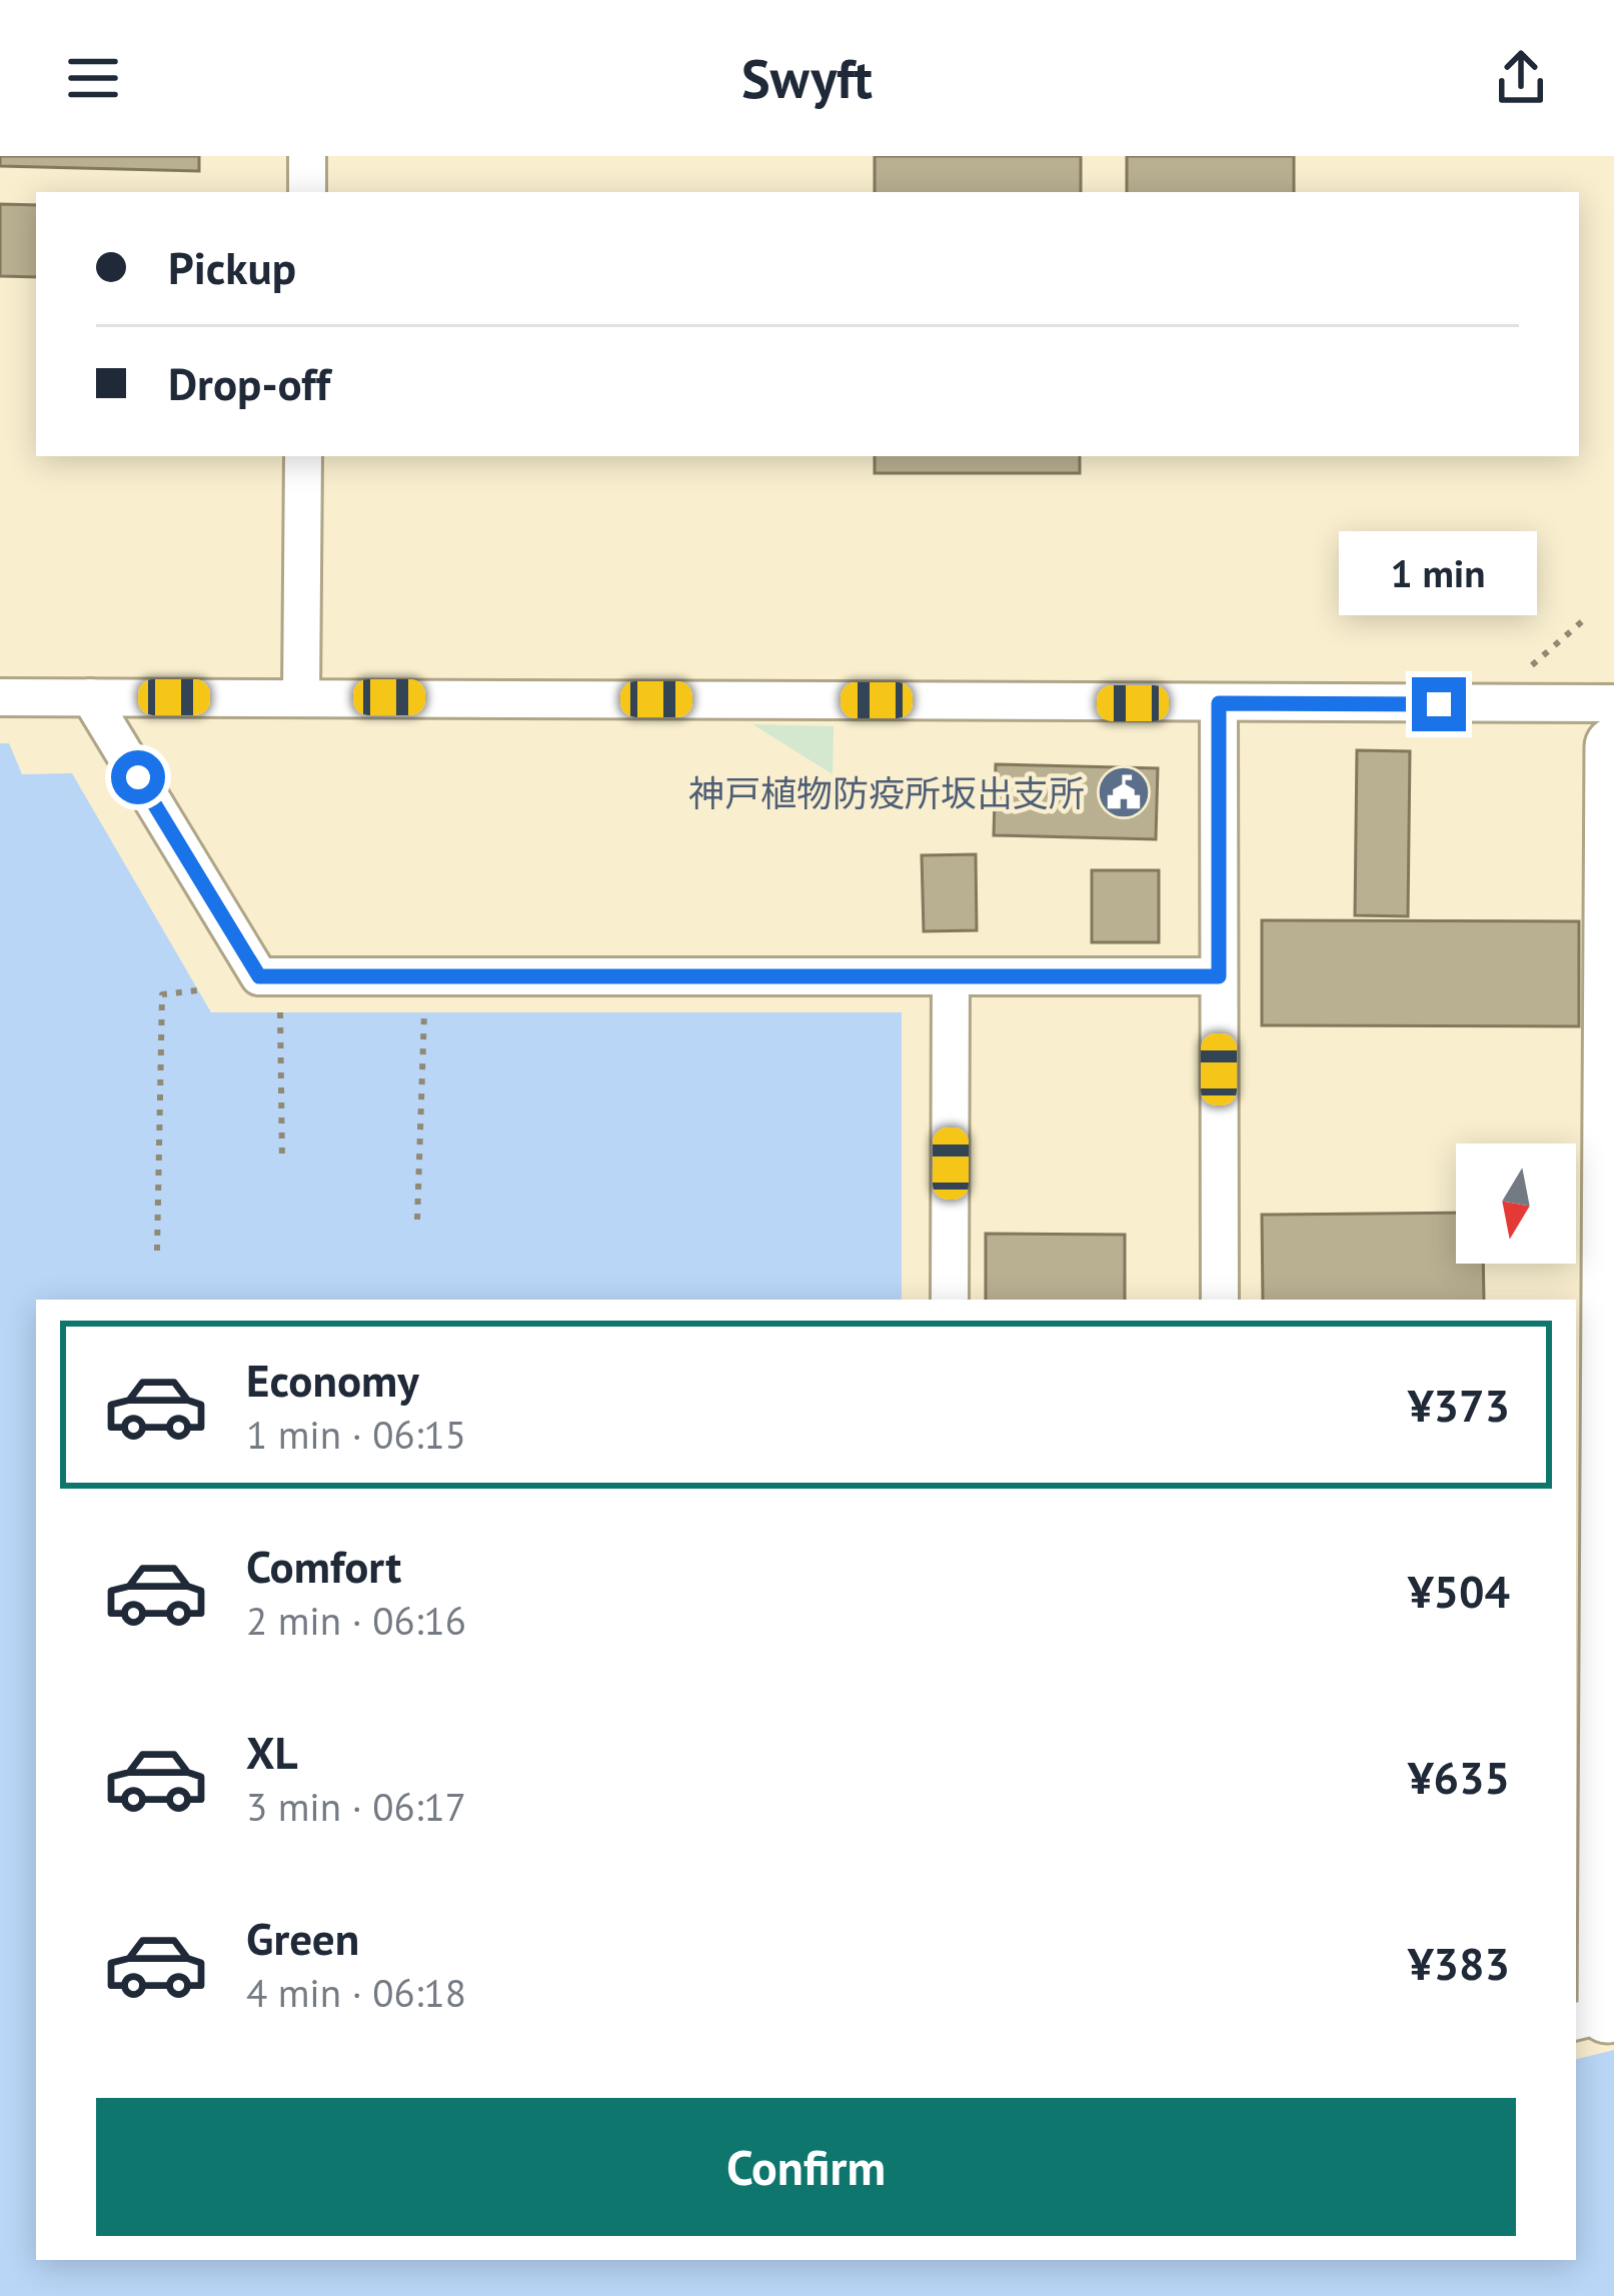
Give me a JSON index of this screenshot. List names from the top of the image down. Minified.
{"places":{"public building":["神戸植物防疫所坂出支所"]},"north":"bottom","page":{"header":"Swyft","banner":["Pickup","Drop-off"],"bubble":"1 min","list":[{"name":"Economy","note":"1 min · 06:15","value":"¥373"},{"name":"Comfort","note":"2 min · 06:16","value":"¥504"},{"name":"XL","note":"3 min · 06:17","value":"¥635"},{"name":"Green","note":"4 min · 06:18","value":"¥383"}],"buttons":"Confirm"}}
